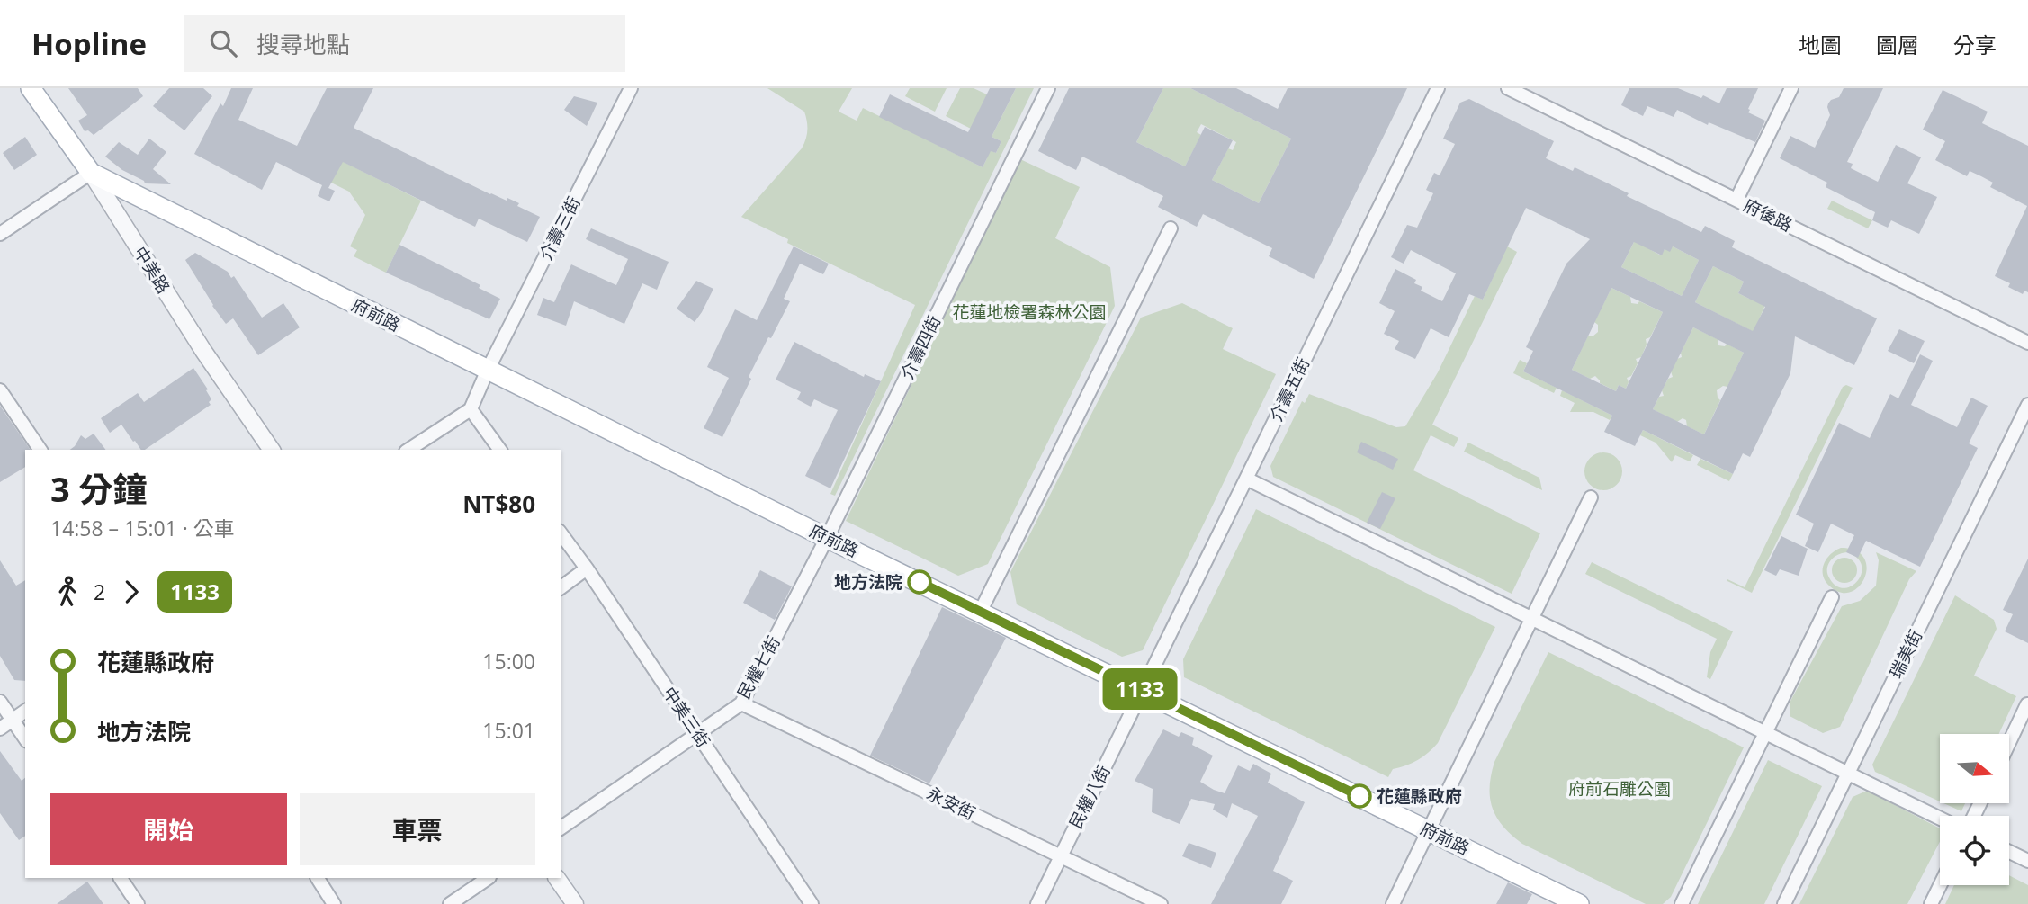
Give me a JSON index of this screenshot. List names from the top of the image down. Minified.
{"streets":{"main road":["中美路","府前路"],"street":["府後路","介壽三街","介壽四街","介壽五街","瑞美街","民權七街","中美三街","民權八街","永安街"]},"crossings":[["介壽三街","府前路"],["中美路","府前路"],["府前路","介壽四街"],["府前路","介壽五街"],["府前路","民權七街"],["府前路","民權八街"],["介壽四街","民權七街"],["介壽五街","民權八街"],["民權七街","中美三街"],["民權七街","永安街"],["民權八街","永安街"]],"parks":["花蓮地檢署森林公園","府前石雕公園"],"places":["地方法院","花蓮縣政府"],"lines":["bus line 1133"],"north":"right","page":{"header":"Hopline","search":"搜尋地點","nav":["地圖","圖層","分享"],"on_map":"1133","heading":["3 分鐘","14:58 – 15:01 · 公車","NT$80"],"legs":["2","1133"],"list":[{"name":"花蓮縣政府","value":"15:00"},{"name":"地方法院","value":"15:01"}],"buttons":["開始","車票"]}}
